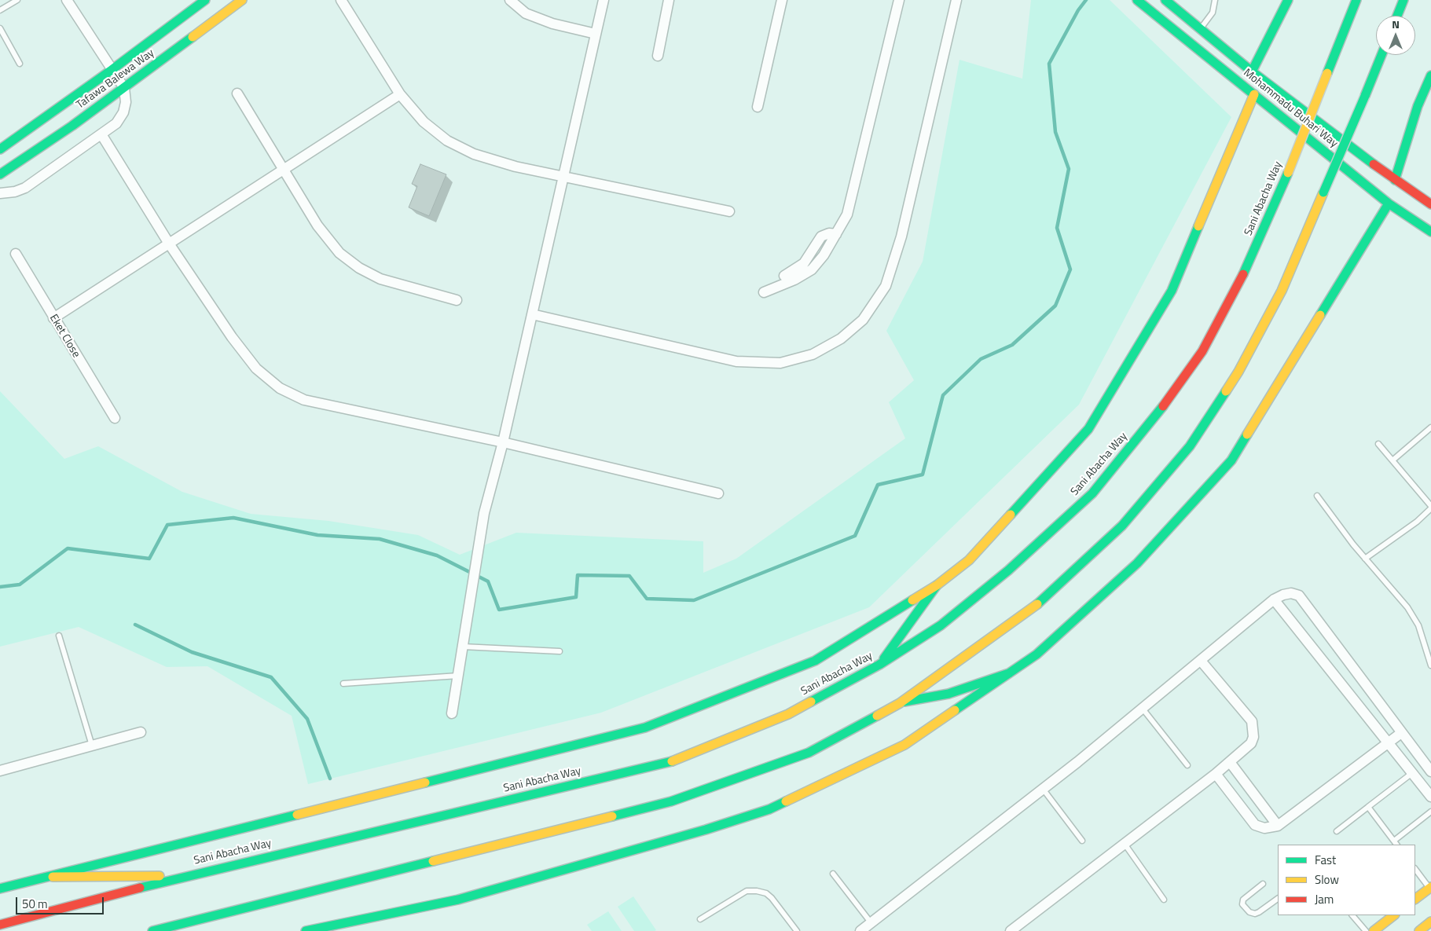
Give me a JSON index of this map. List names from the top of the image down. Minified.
{"streets":{"main road":["Tafawa Balewa Way","Mohammadu Buhari Way","Sani Abacha Way"],"street":["Eket Close"]},"crossings":[["Mohammadu Buhari Way","Sani Abacha Way"]],"legend":["Fast","Slow","Jam"],"scale_bar":"50 m","north":"top"}
